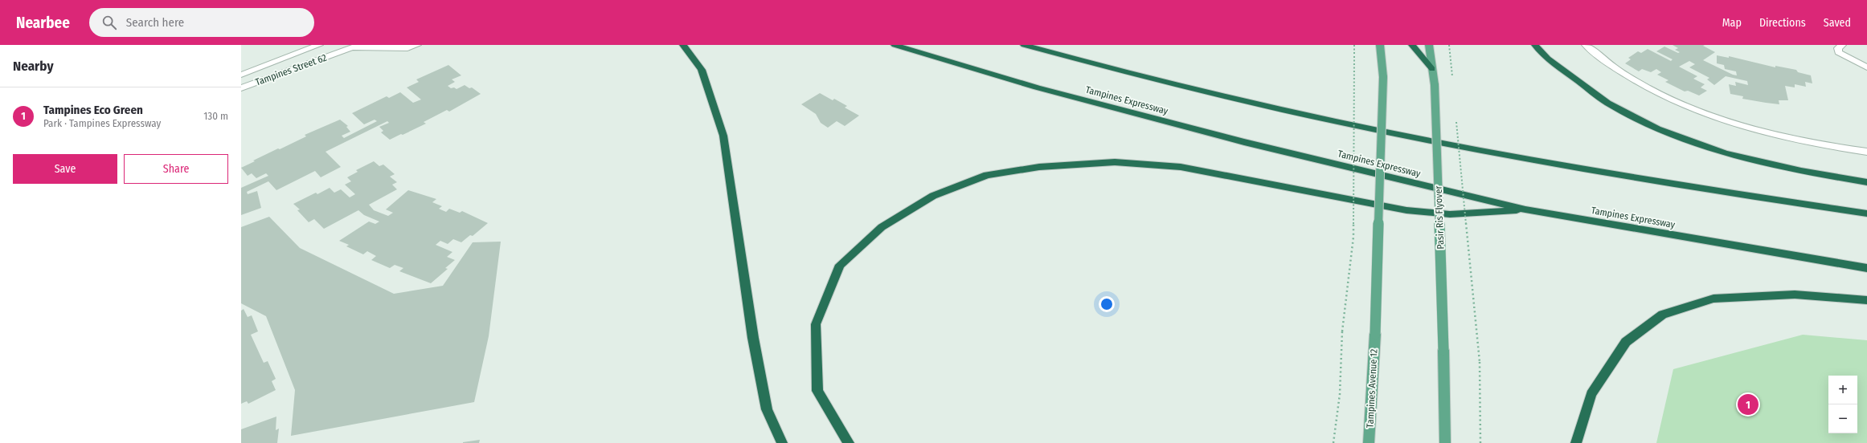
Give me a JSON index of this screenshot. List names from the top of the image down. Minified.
{"streets":{"highway":["Tampines Expressway"],"main road":["Pasir Ris Flyover","Tampines Avenue 12"],"street":["Tampines Street 62"]},"page":{"header":"Nearbee","search":"Search here","nav":["Map","Directions","Saved"],"heading":"Nearby","list":[{"mark":"1","name":"Tampines Eco Green","note":"Park · Tampines Expressway","value":"130 m"}],"buttons":["Save","Share"],"map_buttons":["+","−"],"pins":"1"}}
